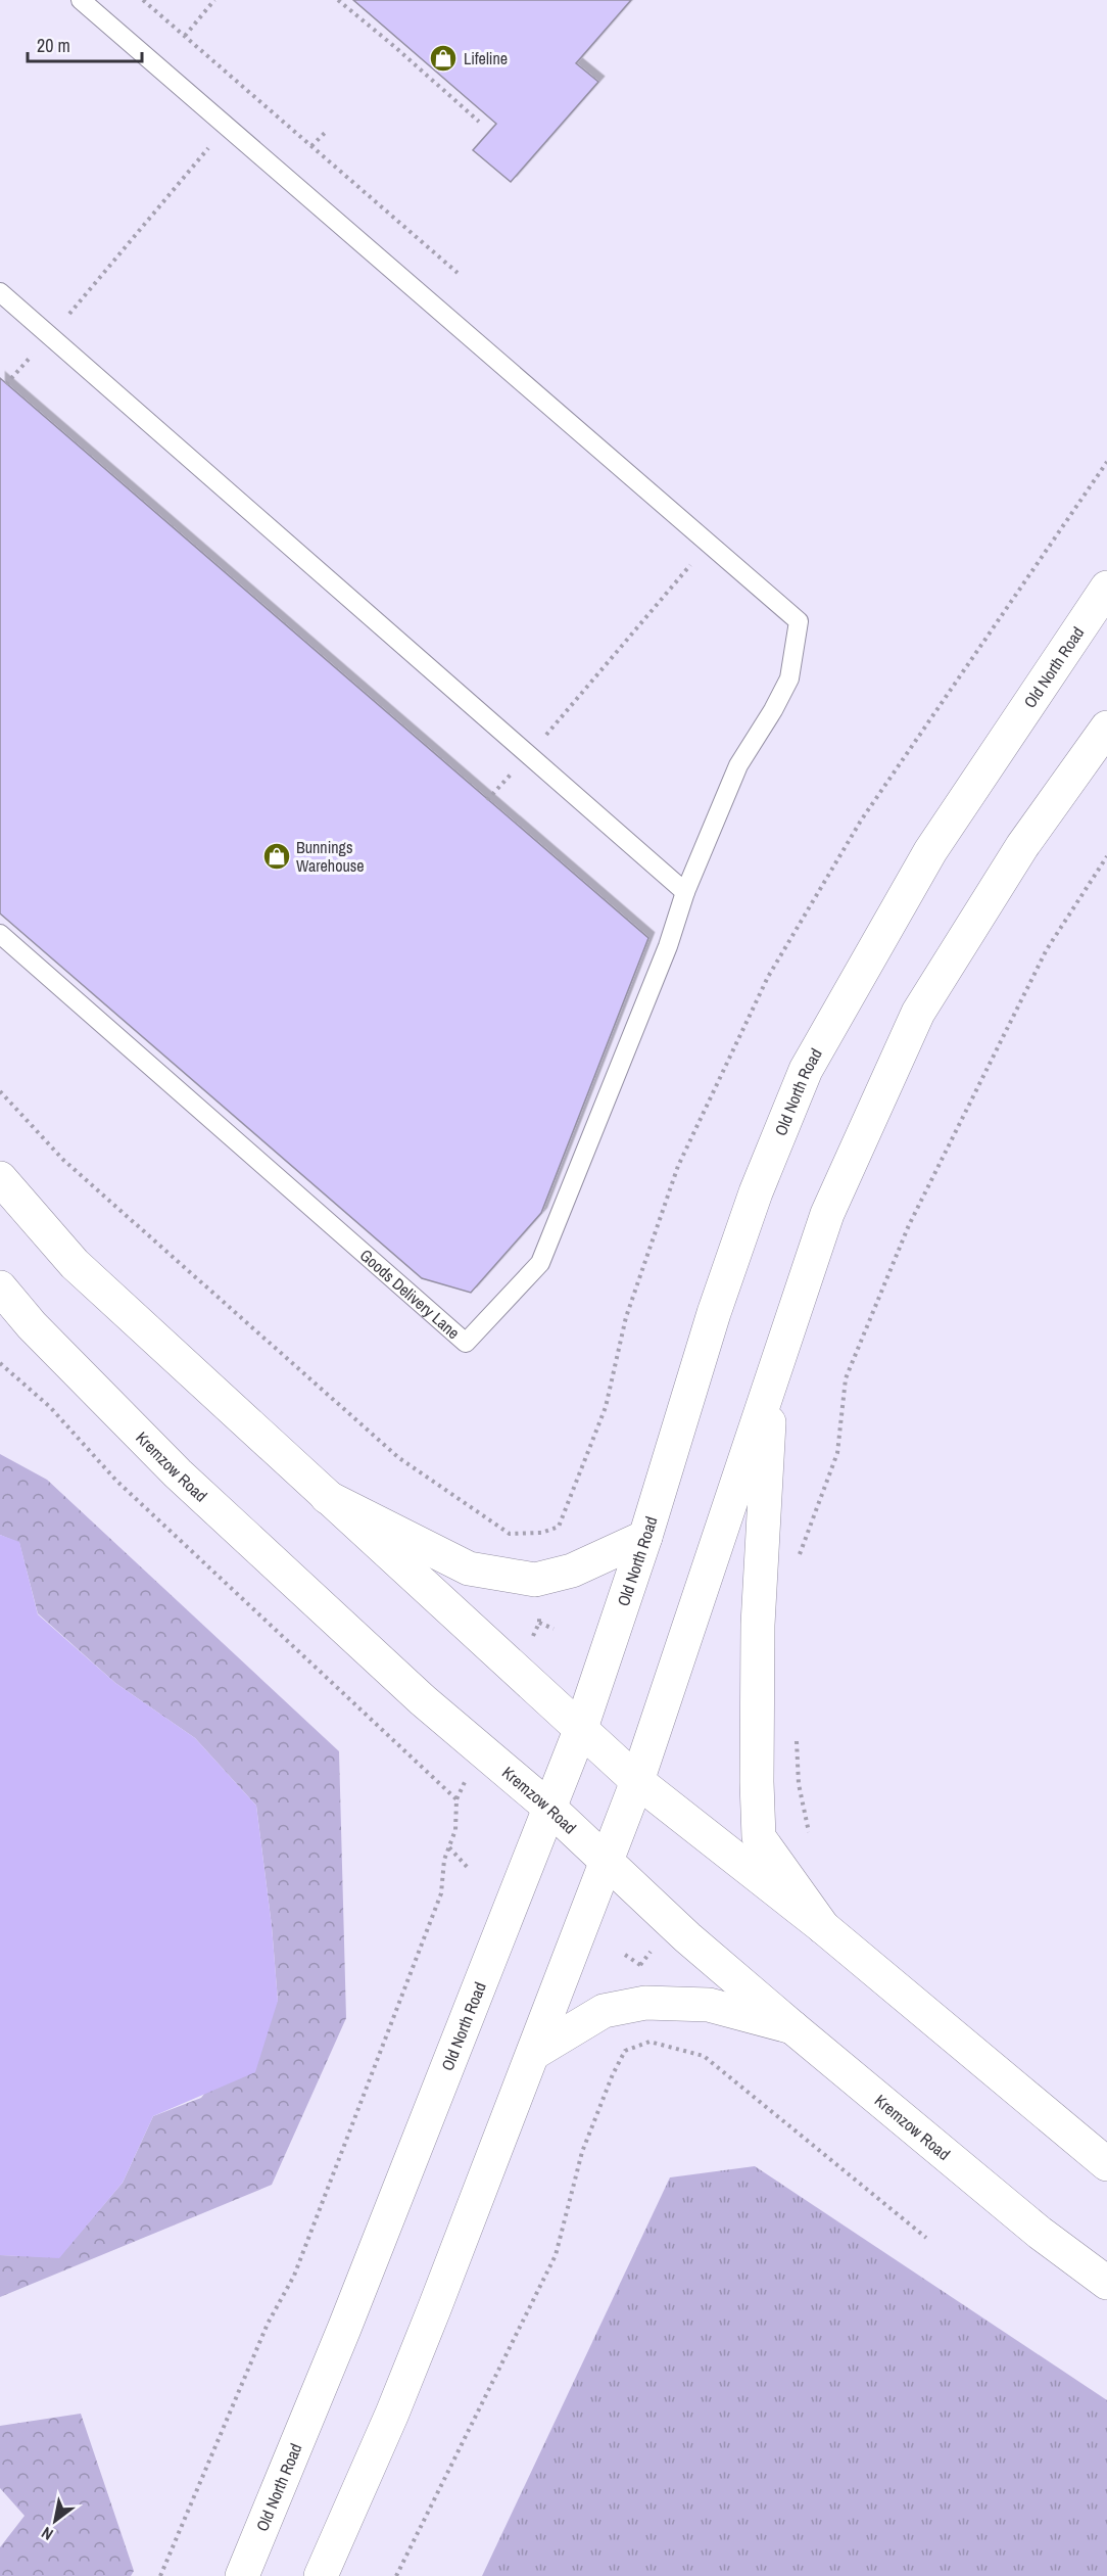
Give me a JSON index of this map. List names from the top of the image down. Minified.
{"streets":{"main road":["Old North Road","Kremzow Road"],"lane":["Goods Delivery Lane"]},"crossings":[["Old North Road","Kremzow Road"]],"places":{"shop":["Lifeline","Bunnings Warehouse"]},"scale_bar":"20 m","north":"bottom left"}
